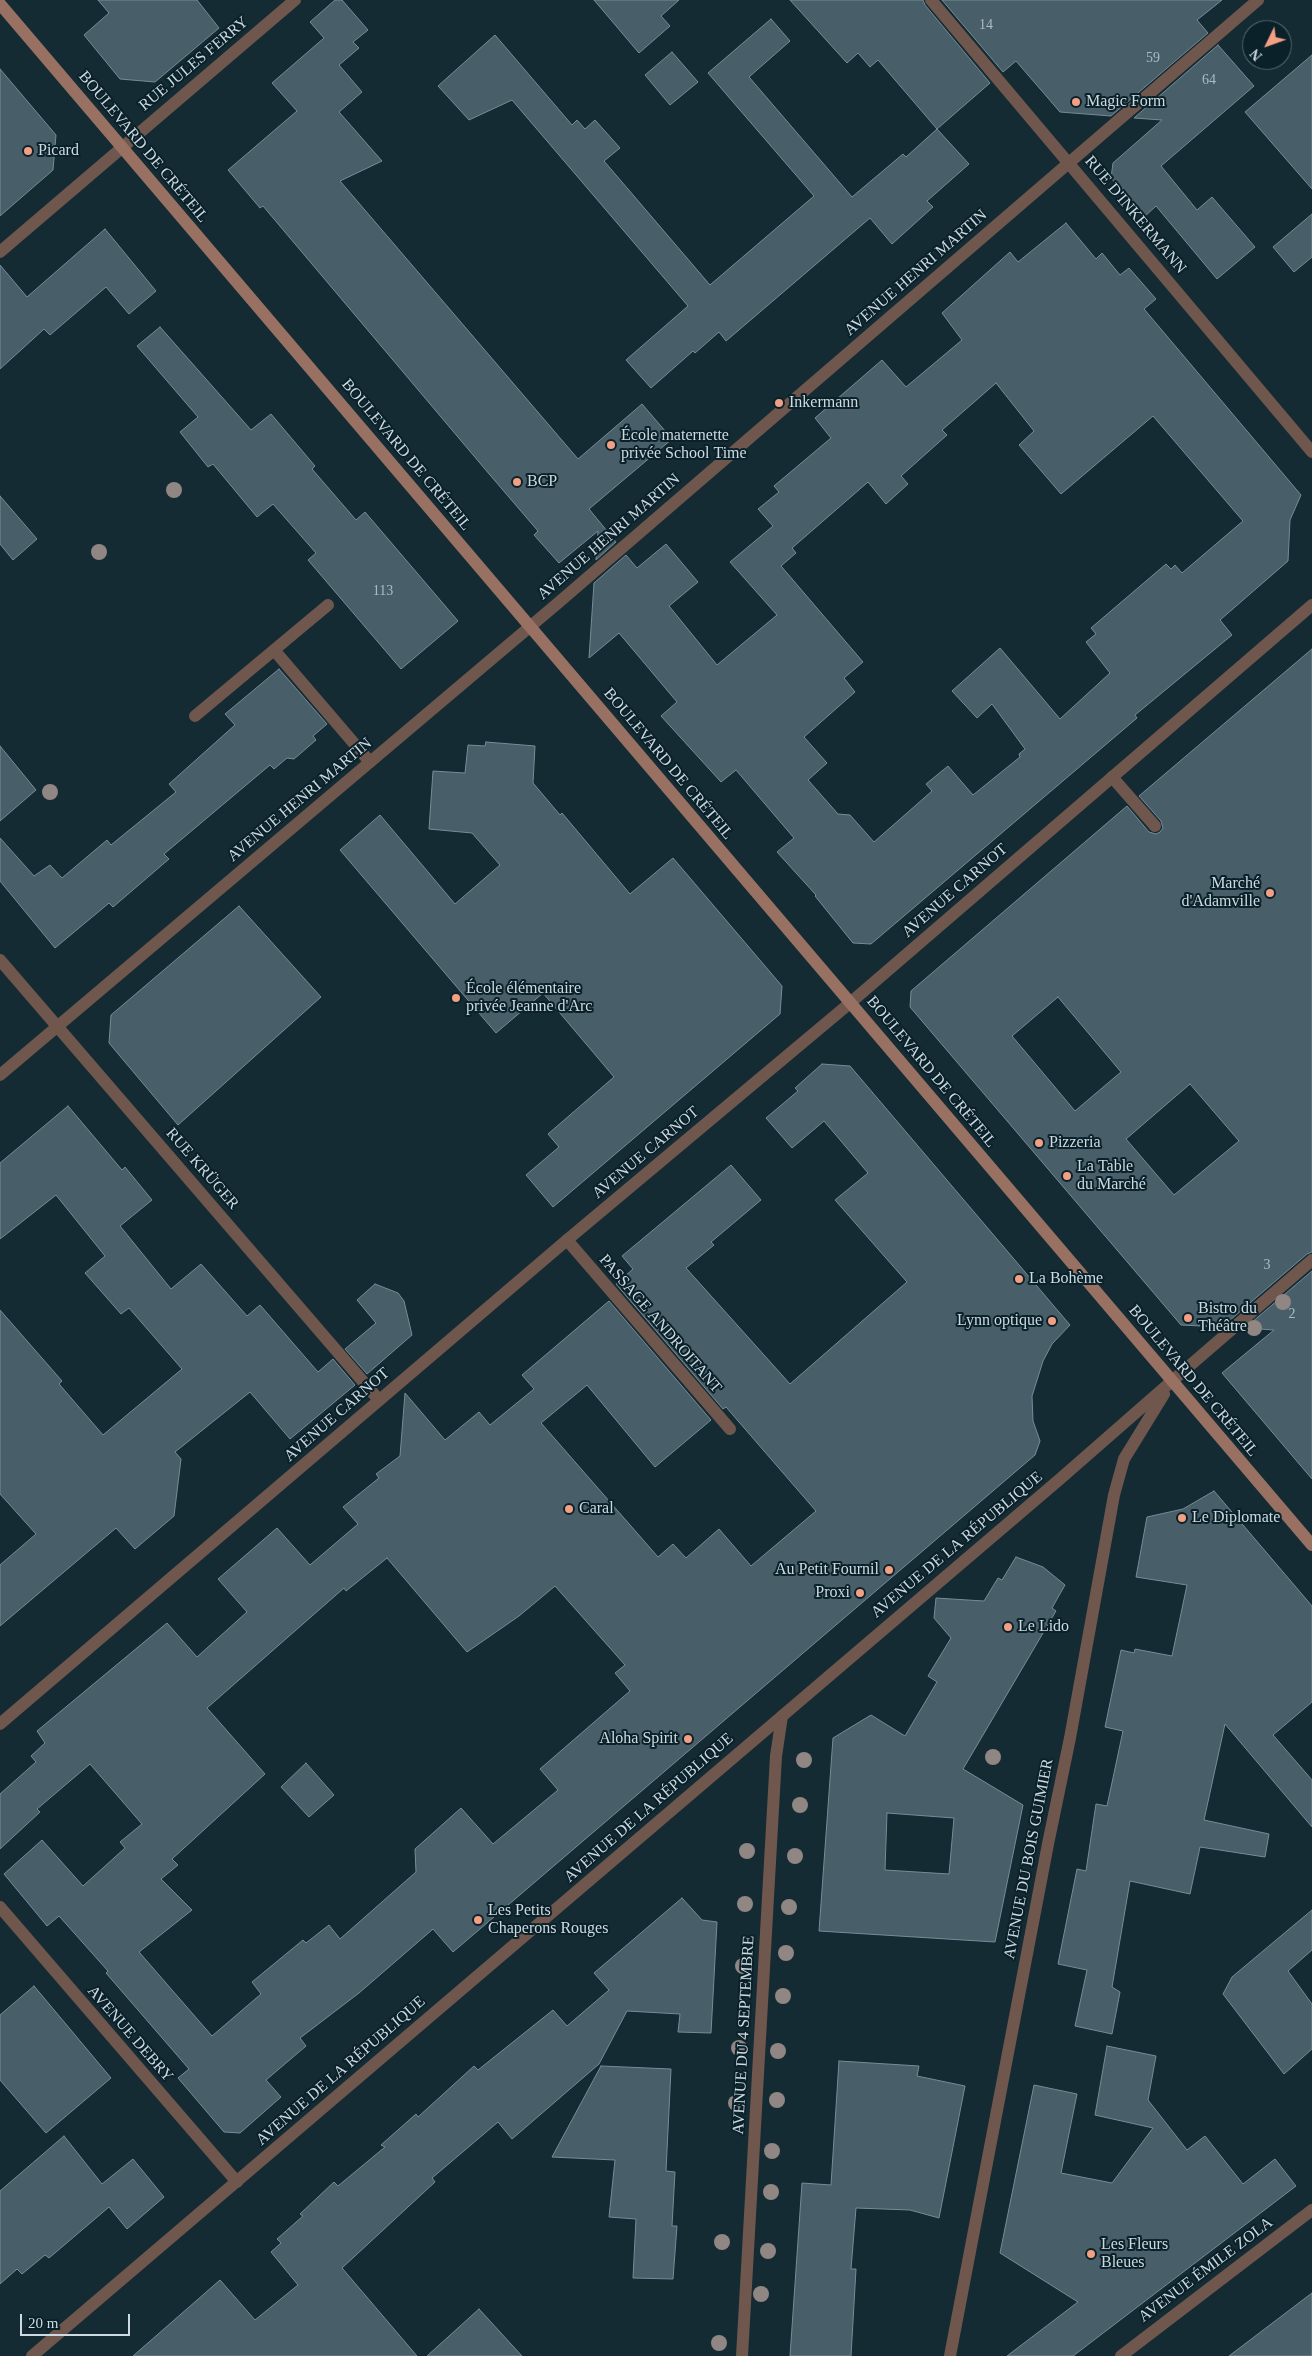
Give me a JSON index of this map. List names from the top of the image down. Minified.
{"streets":{"main road":["BOULEVARD DE CRÉTEIL"],"street":["RUE JULES FERRY","RUE D'INKERMANN","AVENUE HENRI MARTIN","AVENUE CARNOT","RUE KRÜGER","PASSAGE ANDROITANT","AVENUE DE LA RÉPUBLIQUE","AVENUE DU BOIS GUIMIER","AVENUE DEBRY","AVENUE DU 4 SEPTEMBRE","AVENUE ÉMILE ZOLA"]},"crossings":[["RUE JULES FERRY","BOULEVARD DE CRÉTEIL"],["BOULEVARD DE CRÉTEIL","AVENUE HENRI MARTIN"],["BOULEVARD DE CRÉTEIL","AVENUE CARNOT"],["BOULEVARD DE CRÉTEIL","AVENUE DE LA RÉPUBLIQUE"],["BOULEVARD DE CRÉTEIL","AVENUE DU BOIS GUIMIER"],["RUE D'INKERMANN","AVENUE HENRI MARTIN"],["AVENUE HENRI MARTIN","RUE KRÜGER"],["AVENUE CARNOT","RUE KRÜGER"],["AVENUE CARNOT","PASSAGE ANDROITANT"],["AVENUE DE LA RÉPUBLIQUE","AVENUE DU BOIS GUIMIER"],["AVENUE DE LA RÉPUBLIQUE","AVENUE DEBRY"],["AVENUE DE LA RÉPUBLIQUE","AVENUE DU 4 SEPTEMBRE"]],"places":["Magic Form","Picard","Inkermann","École maternette privée School Time","BCP","Marché d'Adamville","École élémentaire privée Jeanne d'Arc","Pizzeria","La Table du Marché","La Bohème","Bistro du Théâtre","Lynn optique","Caral","Le Diplomate","Au Petit Fournil","Proxi","Le Lido","Aloha Spirit","Les Petits Chaperons Rouges","Les Fleurs Bleues"],"house_numbers":["14","59","64","113","3","2"],"scale_bar":"20 m","north":"bottom left"}
